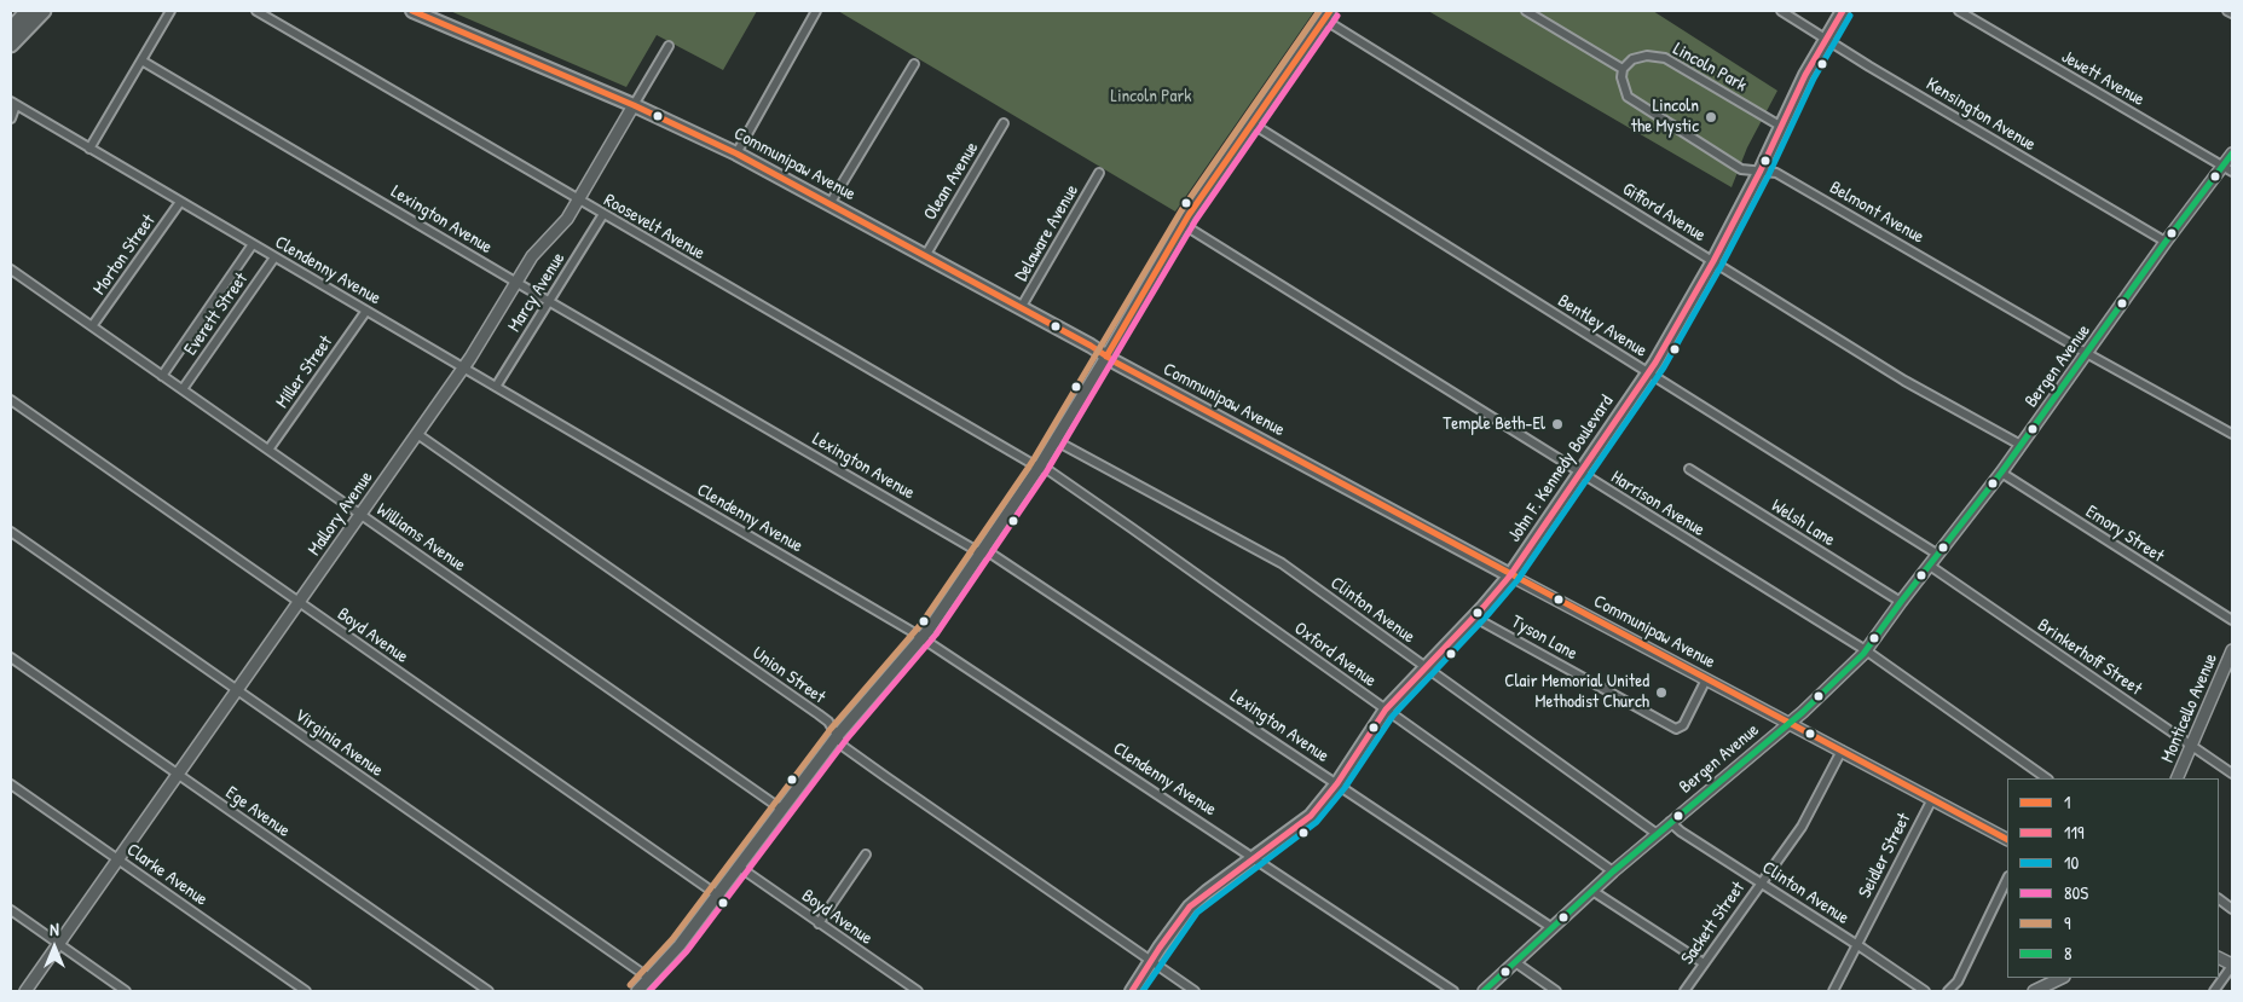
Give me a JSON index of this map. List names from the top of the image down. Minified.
{"streets":{"main road":["Communipaw Avenue","John F. Kennedy Boulevard"],"street":["Lincoln Park","Jewett Avenue","Kensington Avenue","Olean Avenue","Gifford Avenue","Belmont Avenue","Lexington Avenue","Roosevelt Avenue","Delaware Avenue","Morton Street","Clendenny Avenue","Marcy Avenue","Everett Street","Bentley Avenue","Bergen Avenue","Miller Street","Harrison Avenue","Mallory Avenue","Welsh Lane","Emory Street","Williams Avenue","Clinton Avenue","Boyd Avenue","Tyson Lane","Oxford Avenue","Brinkerhoff Street","Union Street","Monticello Avenue","Virginia Avenue","Ege Avenue","Seidler Street","Clarke Avenue","Sackett Street"]},"crossings":[["Lincoln Park","Belmont Avenue"],["Lincoln Park","John F. Kennedy Boulevard"],["Jewett Avenue","Bergen Avenue"],["Kensington Avenue","Bergen Avenue"],["Kensington Avenue","John F. Kennedy Boulevard"],["Communipaw Avenue","Olean Avenue"],["Communipaw Avenue","Delaware Avenue"],["Communipaw Avenue","Bergen Avenue"],["Communipaw Avenue","John F. Kennedy Boulevard"],["Communipaw Avenue","Mallory Avenue"],["Communipaw Avenue","Tyson Lane"],["Communipaw Avenue","Seidler Street"],["Communipaw Avenue","Sackett Street"],["Gifford Avenue","Bergen Avenue"],["Gifford Avenue","John F. Kennedy Boulevard"],["Belmont Avenue","Bergen Avenue"],["Belmont Avenue","John F. Kennedy Boulevard"],["Lexington Avenue","Marcy Avenue"],["Lexington Avenue","Bergen Avenue"],["Lexington Avenue","John F. Kennedy Boulevard"],["Lexington Avenue","Mallory Avenue"],["Roosevelt Avenue","Marcy Avenue"],["Roosevelt Avenue","Mallory Avenue"],["Roosevelt Avenue","Oxford Avenue"],["Morton Street","Clendenny Avenue"],["Morton Street","Williams Avenue"],["Clendenny Avenue","Marcy Avenue"],["Clendenny Avenue","Everett Street"],["Clendenny Avenue","Miller Street"],["Clendenny Avenue","John F. Kennedy Boulevard"],["Clendenny Avenue","Mallory Avenue"],["Everett Street","Williams Avenue"],["Bentley Avenue","Bergen Avenue"],["Bentley Avenue","John F. Kennedy Boulevard"],["Bergen Avenue","Harrison Avenue"],["Bergen Avenue","Welsh Lane"],["Bergen Avenue","Emory Street"],["Bergen Avenue","Clinton Avenue"],["Bergen Avenue","Oxford Avenue"],["Bergen Avenue","Brinkerhoff Street"],["Miller Street","Williams Avenue"],["John F. Kennedy Boulevard","Harrison Avenue"],["John F. Kennedy Boulevard","Clinton Avenue"],["John F. Kennedy Boulevard","Tyson Lane"],["John F. Kennedy Boulevard","Oxford Avenue"],["John F. Kennedy Boulevard","Union Street"],["Mallory Avenue","Williams Avenue"],["Mallory Avenue","Boyd Avenue"],["Mallory Avenue","Union Street"],["Mallory Avenue","Virginia Avenue"],["Mallory Avenue","Ege Avenue"],["Mallory Avenue","Clarke Avenue"],["Clinton Avenue","Seidler Street"],["Clinton Avenue","Sackett Street"],["Brinkerhoff Street","Monticello Avenue"]],"parks":["Lincoln Park"],"places":["Lincoln the Mystic","Temple Beth-El","Clair Memorial United Methodist Church"],"lines":["transit line 1","transit line 119","transit line 9","transit line 10","transit line 80S","transit line 8"],"legend":["1","119","10","80S","9","8"],"north":"top"}
